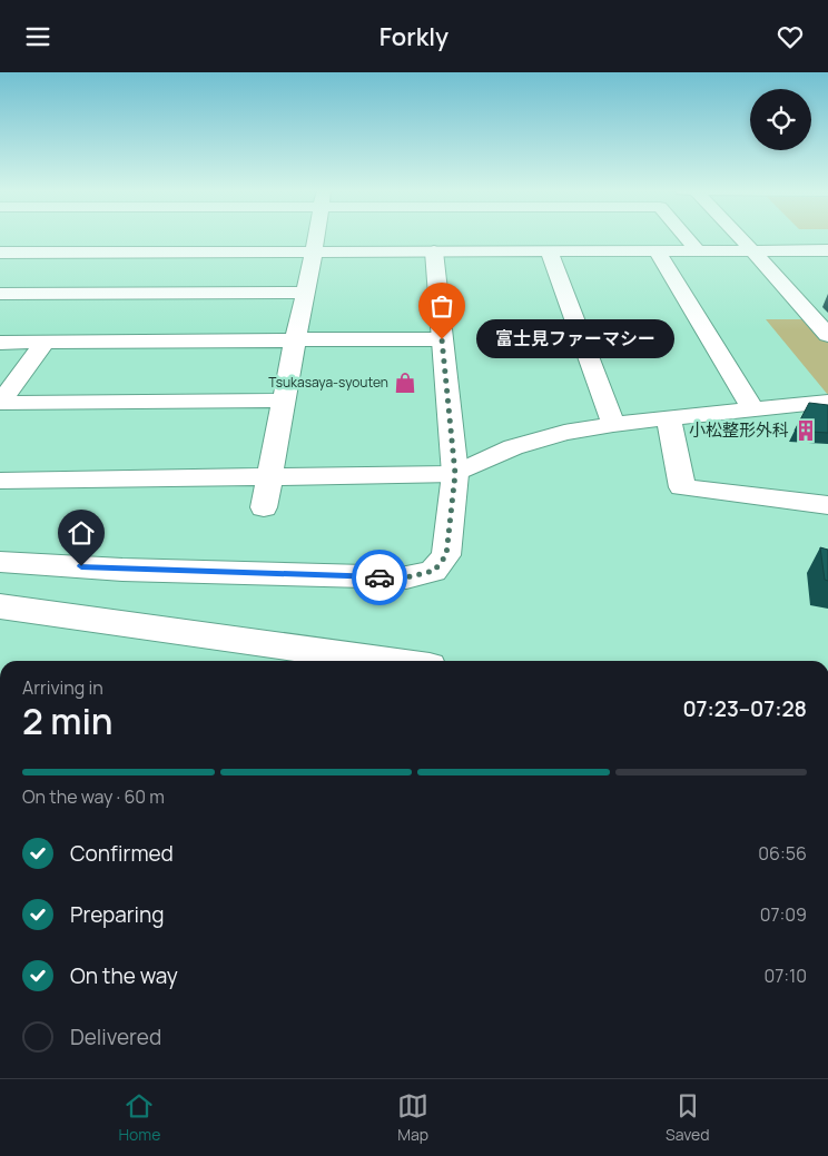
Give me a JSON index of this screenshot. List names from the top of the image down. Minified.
{"places":{"other":["富士見ファーマシー"],"shop":["Tsukasaya-syouten"],"building":["小松整形外科"]},"page":{"header":"Forkly","bubble":"富士見ファーマシー","heading":["2 min","Arriving in","07:23–07:28"],"bar":"On the way · 60 m","list":[["Confirmed","06:56"],["Preparing","07:09"],["On the way","07:10"],"Delivered"],"tabs":["Home","Map","Saved"]}}
